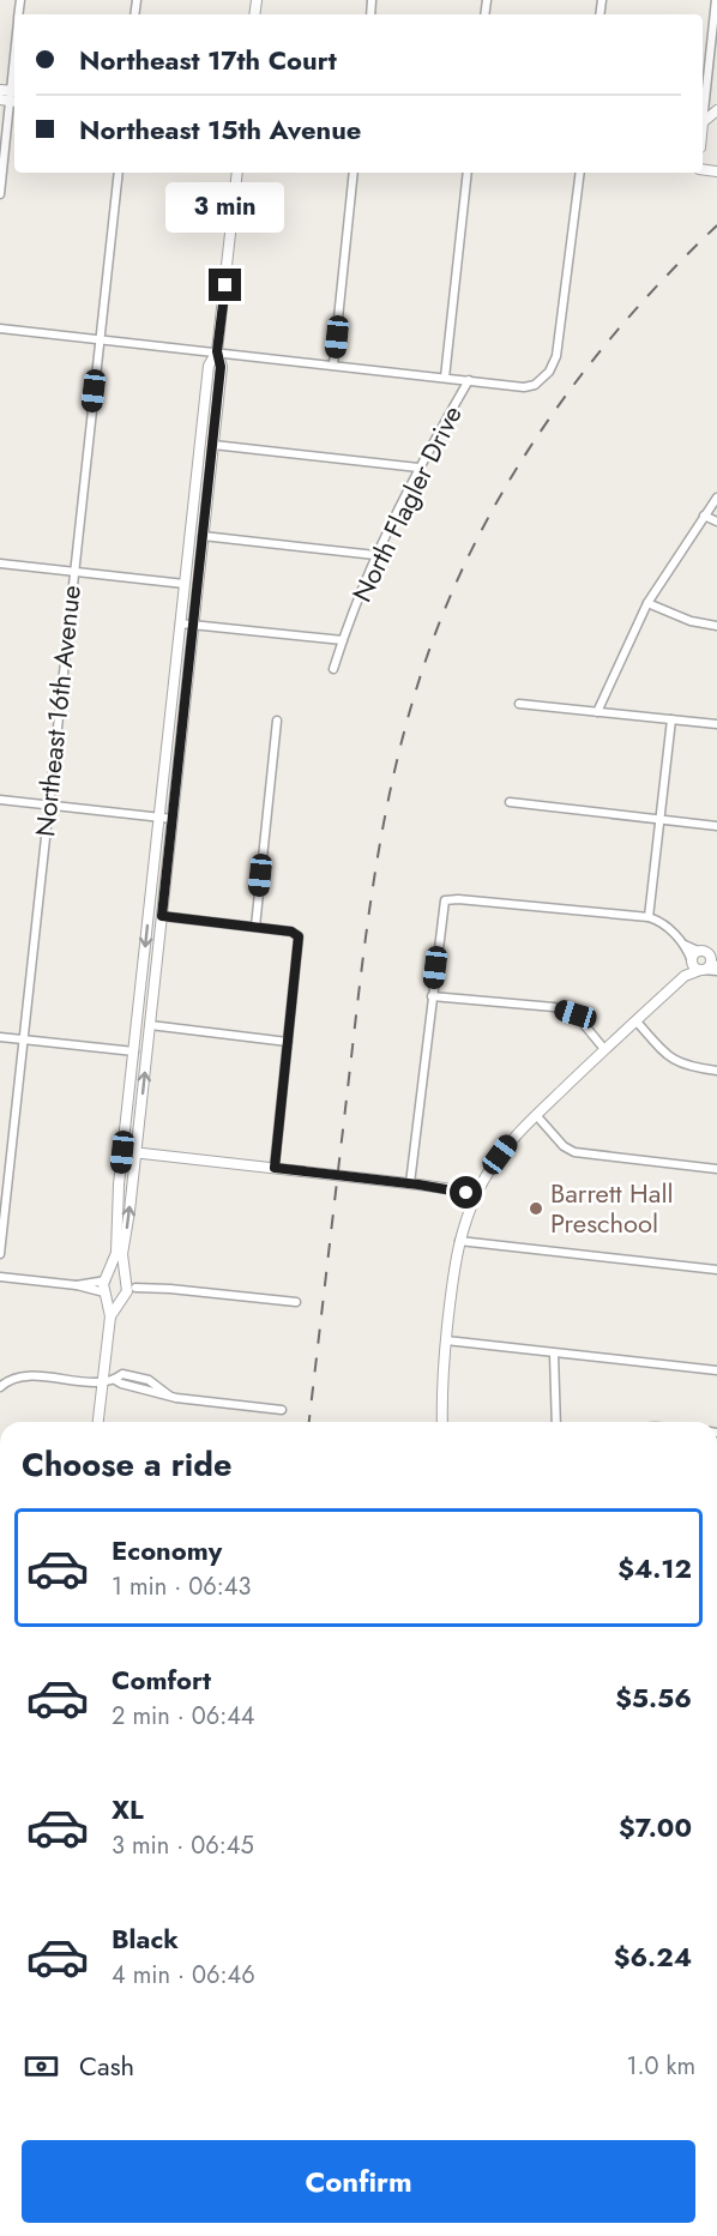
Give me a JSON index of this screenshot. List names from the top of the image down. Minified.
{"streets":{"street":["North Flagler Drive","Northeast 16th Avenue"]},"places":["Barrett Hall Preschool"],"page":{"banner":["Northeast 17th Court","Northeast 15th Avenue"],"bubble":"3 min","heading":"Choose a ride","list":[{"name":"Economy","note":"1 min · 06:43","value":"$4.12"},{"name":"Comfort","note":"2 min · 06:44","value":"$5.56"},{"name":"XL","note":"3 min · 06:45","value":"$7.00"},{"name":"Black","note":"4 min · 06:46","value":"$6.24"}],"pay":["Cash","1.0 km"],"buttons":"Confirm"}}
